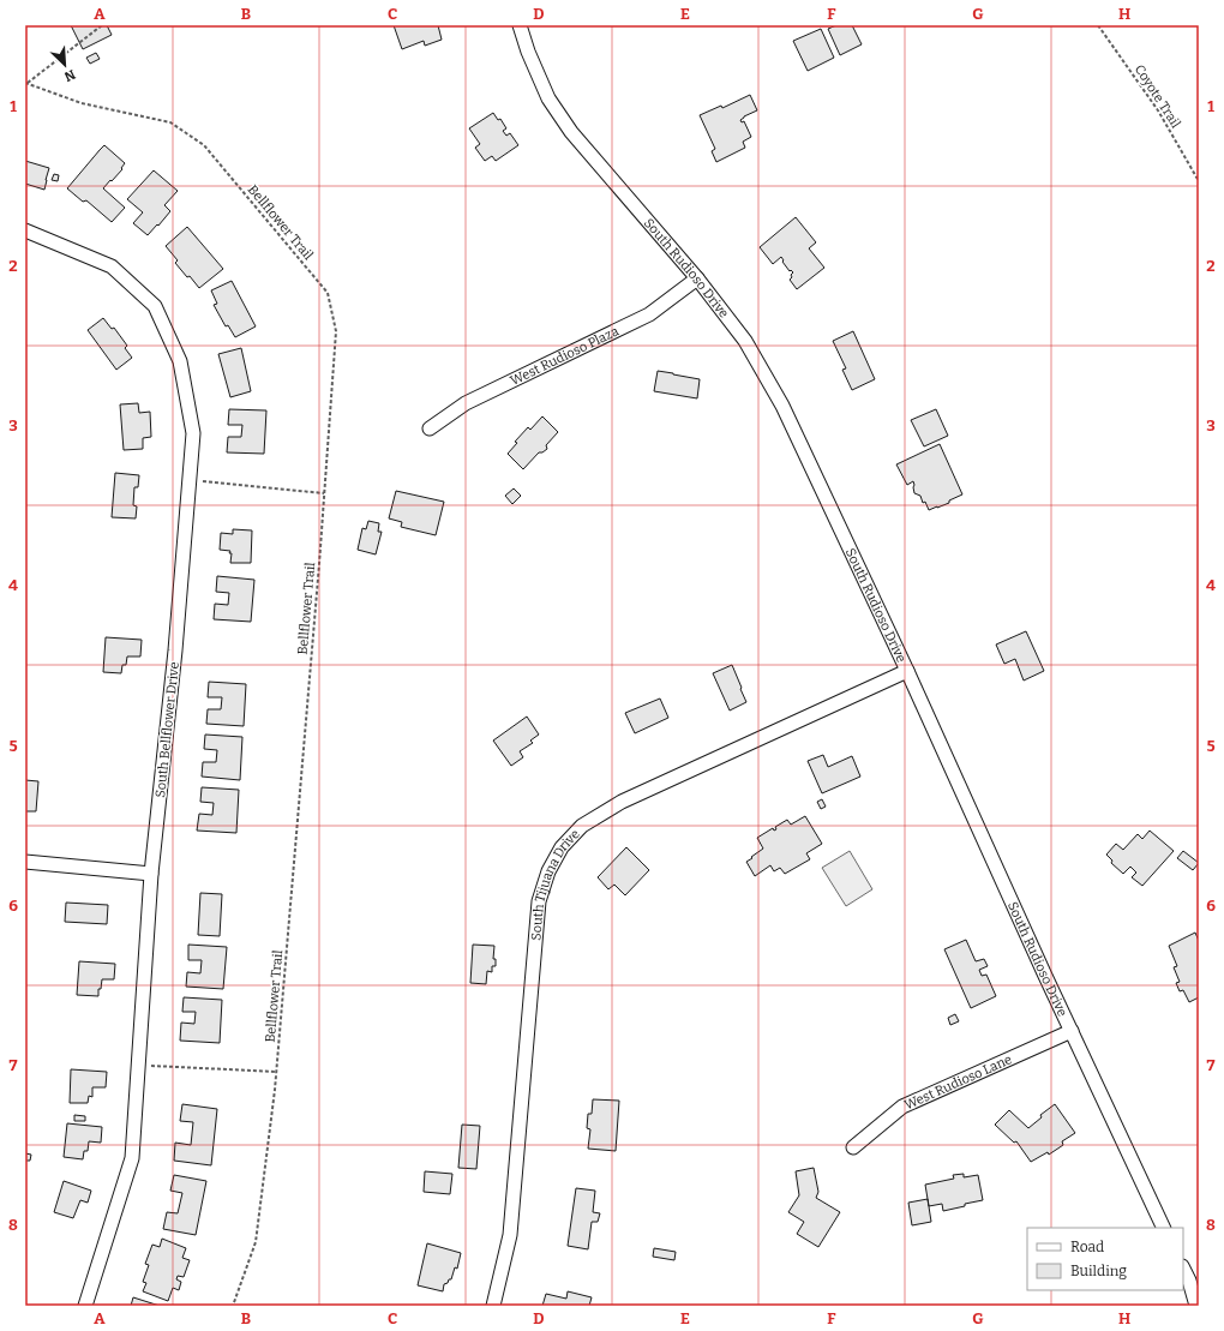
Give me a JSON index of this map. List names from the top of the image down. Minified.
{"streets":{"street":["South Rudioso Drive","West Rudioso Plaza","South Bellflower Drive","South Tijuana Drive","West Rudioso Lane"],"path":["Coyote Trail","Bellflower Trail"]},"crossings":[["South Rudioso Drive","West Rudioso Plaza"],["South Rudioso Drive","South Tijuana Drive"],["South Rudioso Drive","West Rudioso Lane"]],"legend":["Road","Building"],"north":"bottom right","grid":{"columns":["A","B","C","D","E","F","G","H"],"rows":["1","2","3","4","5","6","7","8"]}}
